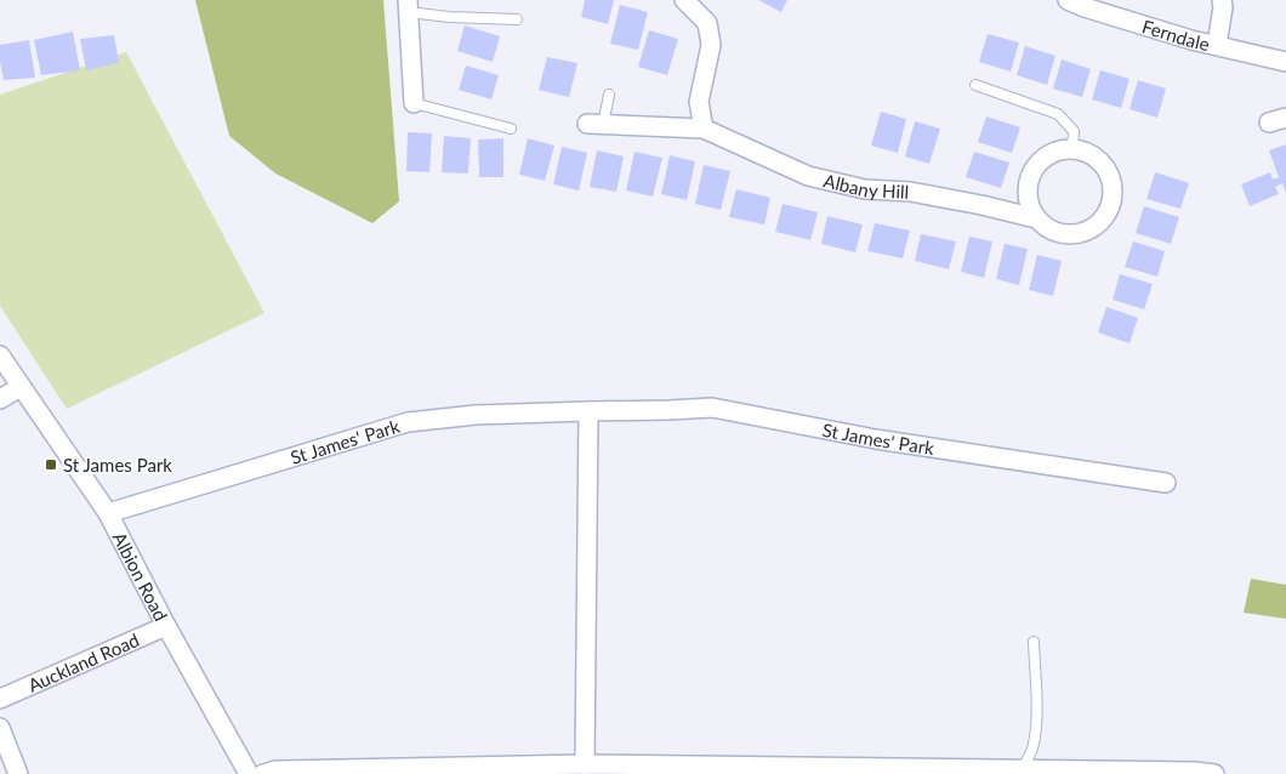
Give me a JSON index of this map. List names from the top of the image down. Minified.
{"streets":{"street":["Ferndale","Albany Hill","St James' Park","Albion Road","Auckland Road"]},"crossings":[["St James' Park","Albion Road"],["Albion Road","Auckland Road"]],"places":{"transit":["St James Park"]}}
